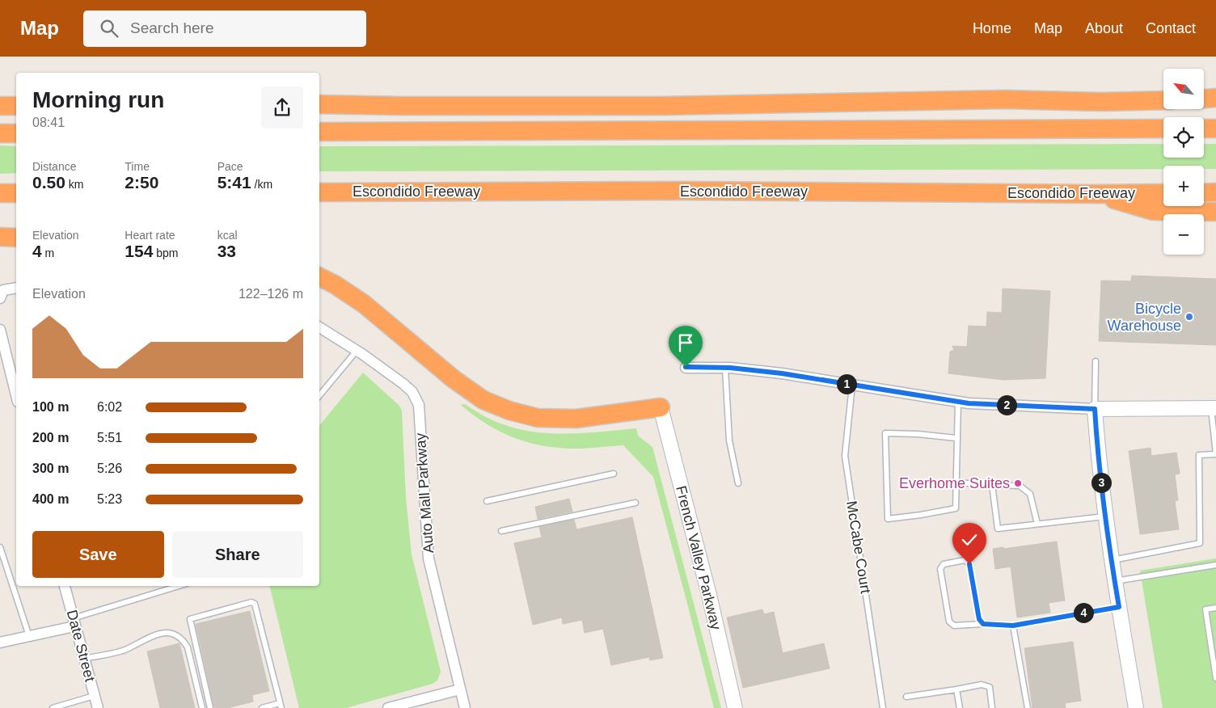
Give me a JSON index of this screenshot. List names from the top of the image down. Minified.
{"streets":{"highway":["Escondido Freeway"],"street":["Auto Mall Parkway","French Valley Parkway","Date Street"],"lane":["McCabe Court"]},"places":["Bicycle Warehouse","Everhome Suites"],"north":"top left","page":{"header":"Map","search":"Search here","nav":["Home","Map","About","Contact"],"map_buttons":["+","−"],"heading":["Morning run","08:41"],"stats":[["Distance","0.50 km"],["Time","2:50"],["Pace","5:41 /km"],["Elevation","4 m"],["Heart rate","154 bpm"],["kcal","33"]],"chart":["Elevation","122–126 m"],"pins":["1","2","3","4"],"list":[{"name":"100 m","note":"6:02"},{"name":"200 m","note":"5:51"},{"name":"300 m","note":"5:26"},{"name":"400 m","note":"5:23"}],"buttons":["Save","Share"]}}
